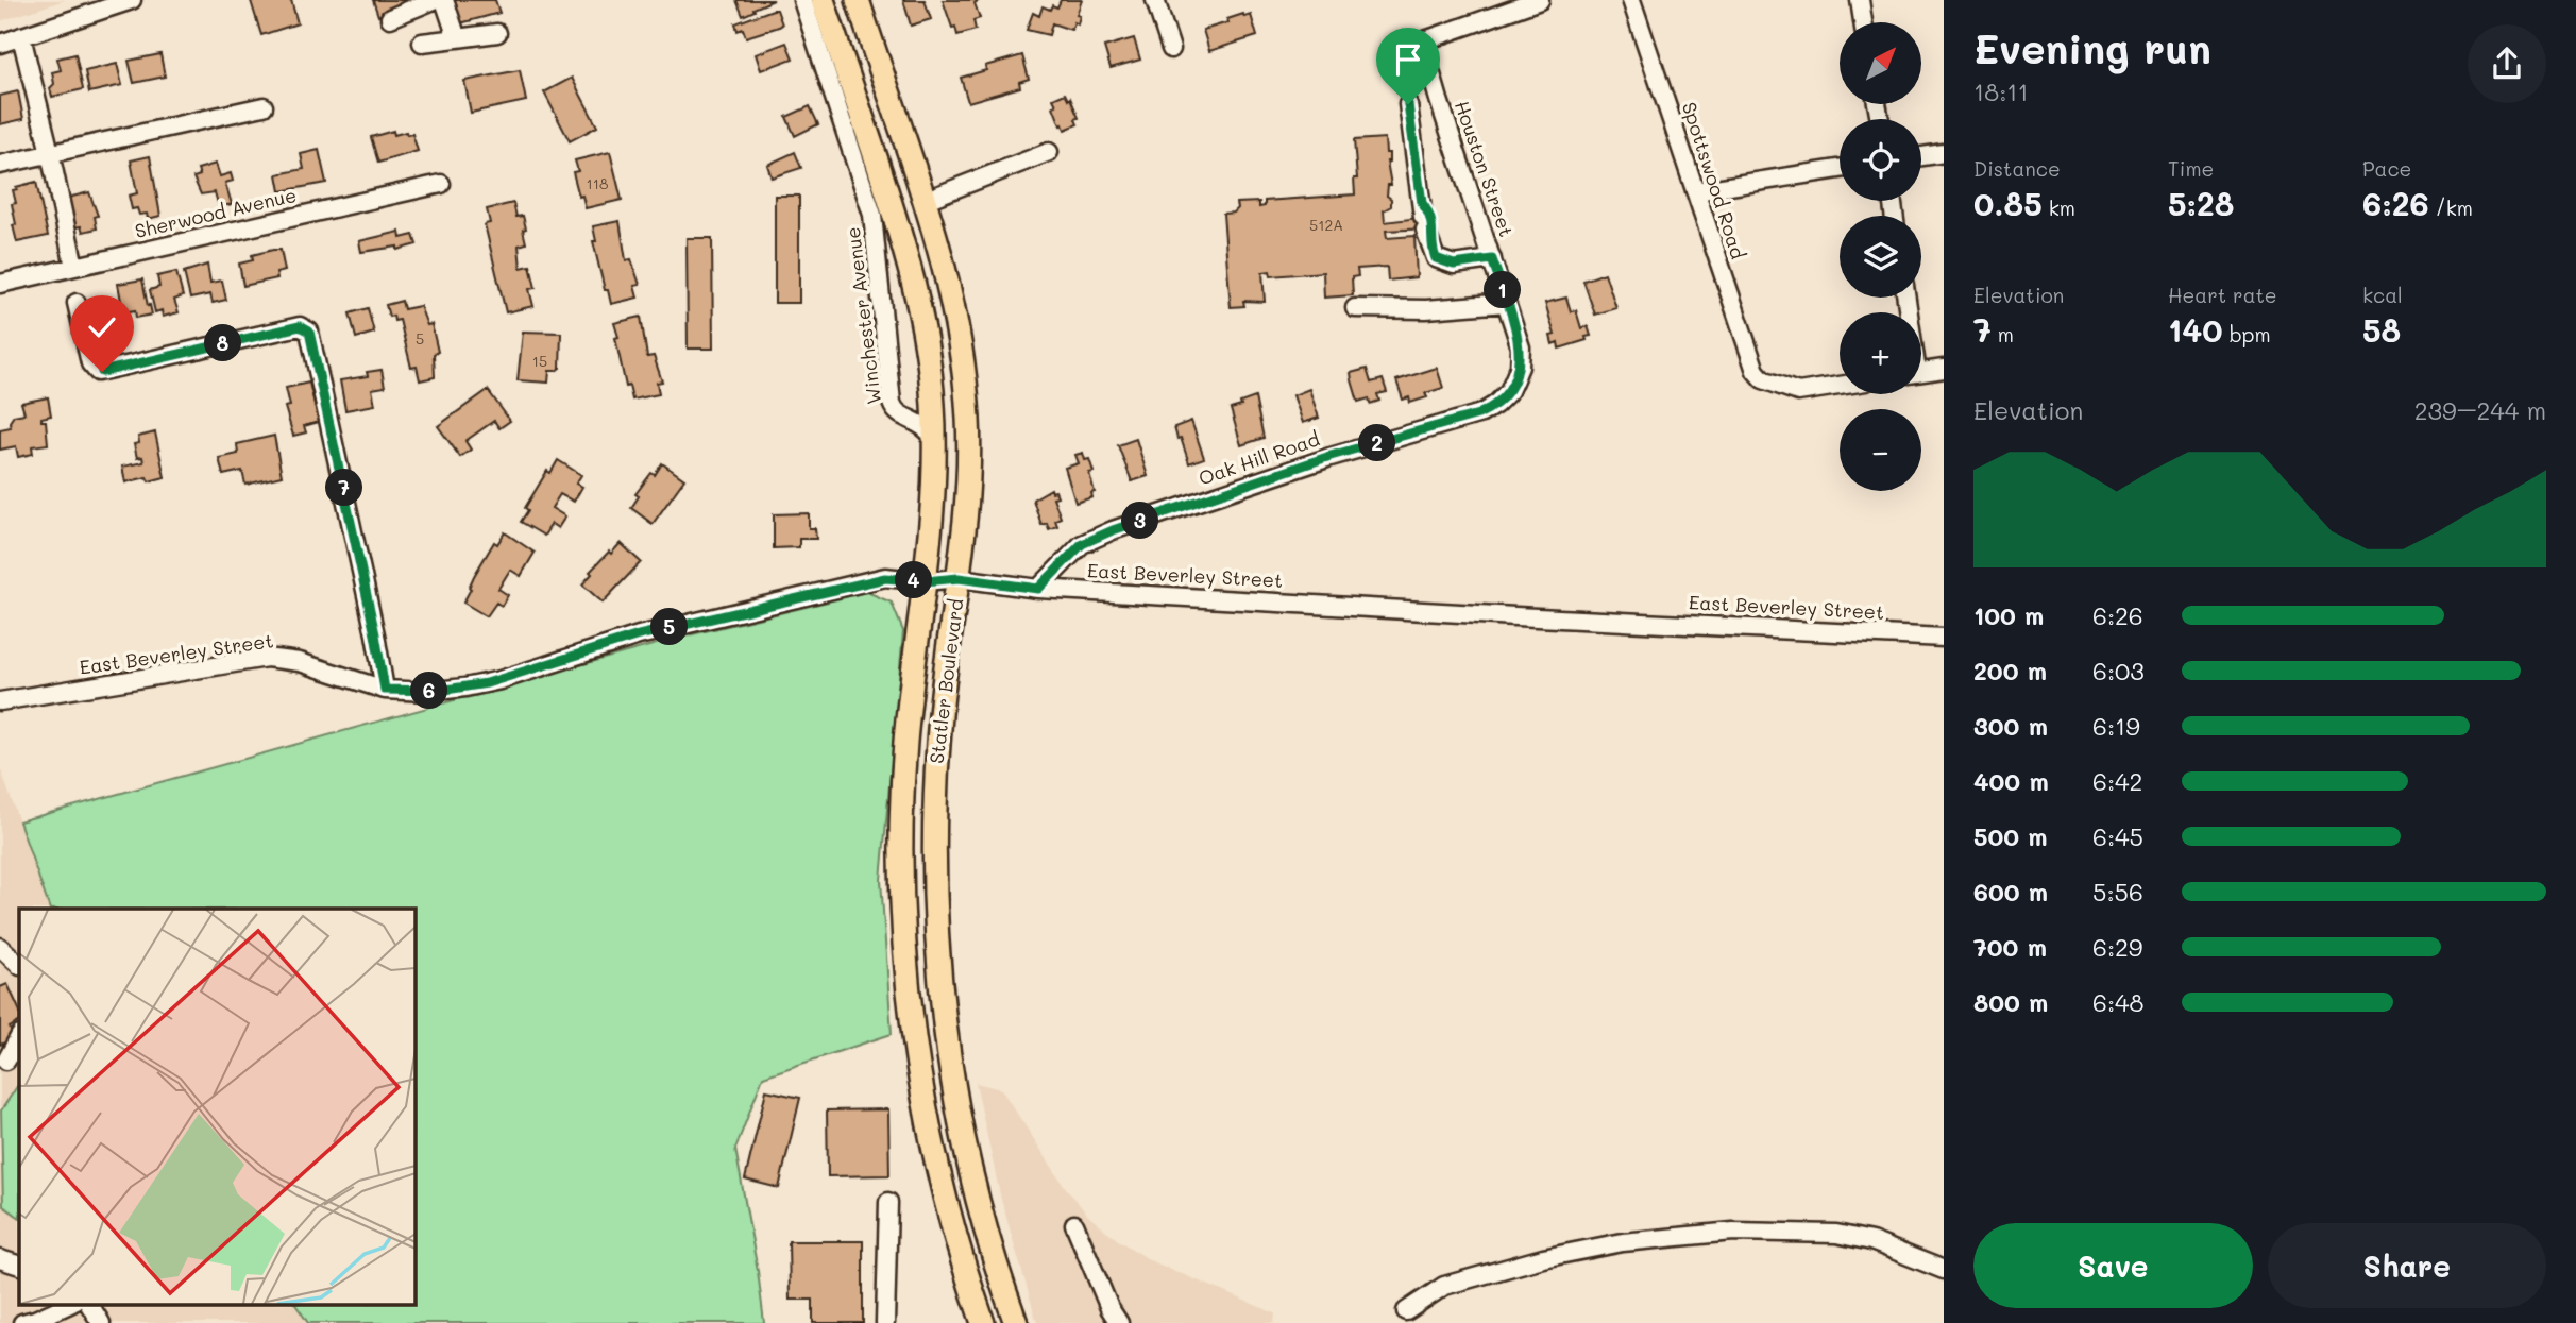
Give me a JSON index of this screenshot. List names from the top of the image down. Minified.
{"streets":{"main road":["Statler Boulevard"],"street":["Houston Street","Spottswood Road","Sherwood Avenue","Winchester Avenue","Oak Hill Road","East Beverley Street"]},"crossings":[["Houston Street","Oak Hill Road"],["Winchester Avenue","Statler Boulevard"],["Oak Hill Road","East Beverley Street"],["East Beverley Street","Statler Boulevard"]],"house_numbers":["118","512A","5","15"],"north":"top right","page":{"heading":["Evening run","18:11"],"map_buttons":["+","−"],"stats":[["Distance","0.85 km"],["Time","5:28"],["Pace","6:26 /km"],["Elevation","7 m"],["Heart rate","140 bpm"],["kcal","58"]],"pins":["1","8","2","7","3","4","5","6"],"chart":["Elevation","239–244 m"],"list":[{"name":"100 m","note":"6:26"},{"name":"200 m","note":"6:03"},{"name":"300 m","note":"6:19"},{"name":"400 m","note":"6:42"},{"name":"500 m","note":"6:45"},{"name":"600 m","note":"5:56"},{"name":"700 m","note":"6:29"},{"name":"800 m","note":"6:48"}],"buttons":["Save","Share"]}}
